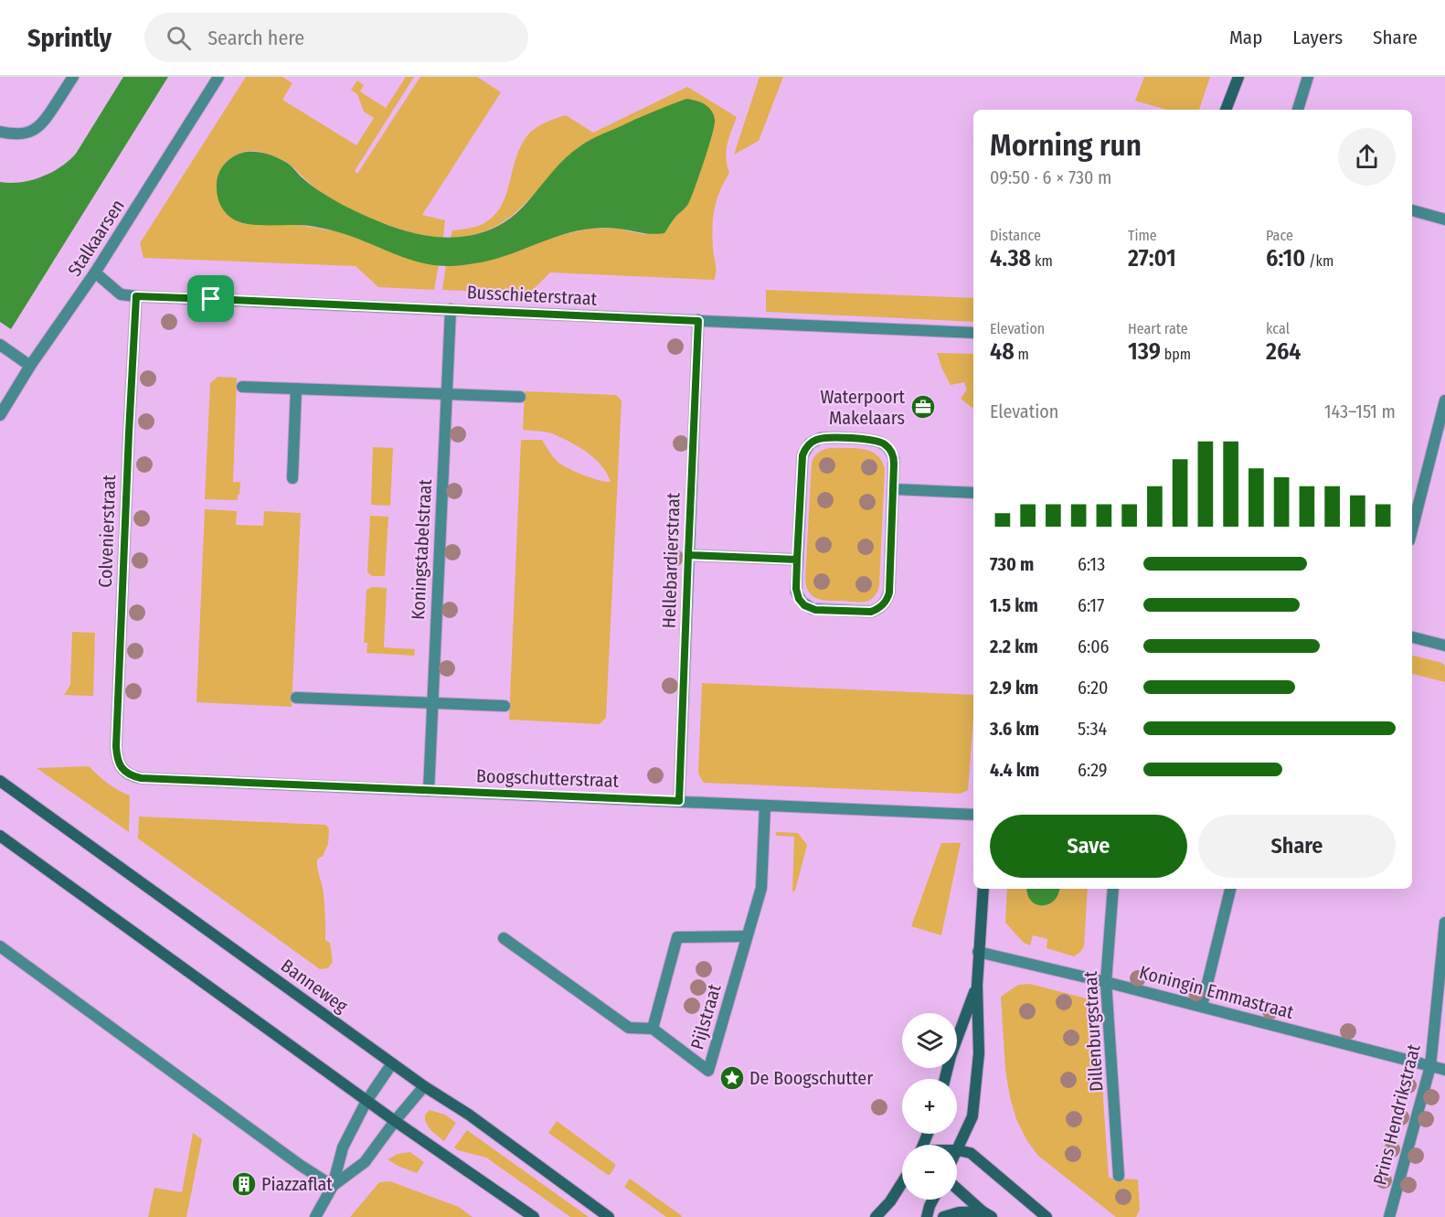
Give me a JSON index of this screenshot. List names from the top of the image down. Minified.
{"streets":{"main road":["Banneweg"],"street":["Stalkaarsen","Busschieterstraat","Colvenierstraat","Koningstabelstraat","Hellebardierstraat","Boogschutterstraat","Koningin Emmastraat","Pijlstraat","Dillenburgstraat","Prins Hendrikstraat"]},"crossings":[["Stalkaarsen","Busschieterstraat"],["Busschieterstraat","Colvenierstraat"],["Busschieterstraat","Koningstabelstraat"],["Busschieterstraat","Hellebardierstraat"],["Colvenierstraat","Boogschutterstraat"],["Koningstabelstraat","Boogschutterstraat"],["Hellebardierstraat","Boogschutterstraat"],["Boogschutterstraat","Pijlstraat"],["Koningin Emmastraat","Dillenburgstraat"],["Koningin Emmastraat","Prins Hendrikstraat"]],"places":{"office":["Waterpoort Makelaars"],"place":["De Boogschutter"],"building":["Piazzaflat"]},"page":{"header":"Sprintly","search":"Search here","nav":["Map","Layers","Share"],"heading":["Morning run","09:50 · 6 × 730 m"],"stats":[["Distance","4.38 km"],["Time","27:01"],["Pace","6:10 /km"],["Elevation","48 m"],["Heart rate","139 bpm"],["kcal","264"]],"chart":["Elevation","143–151 m"],"list":[{"name":"730 m","note":"6:13"},{"name":"1.5 km","note":"6:17"},{"name":"2.2 km","note":"6:06"},{"name":"2.9 km","note":"6:20"},{"name":"3.6 km","note":"5:34"},{"name":"4.4 km","note":"6:29"}],"buttons":["Save","Share"],"map_buttons":["+","−"]}}
